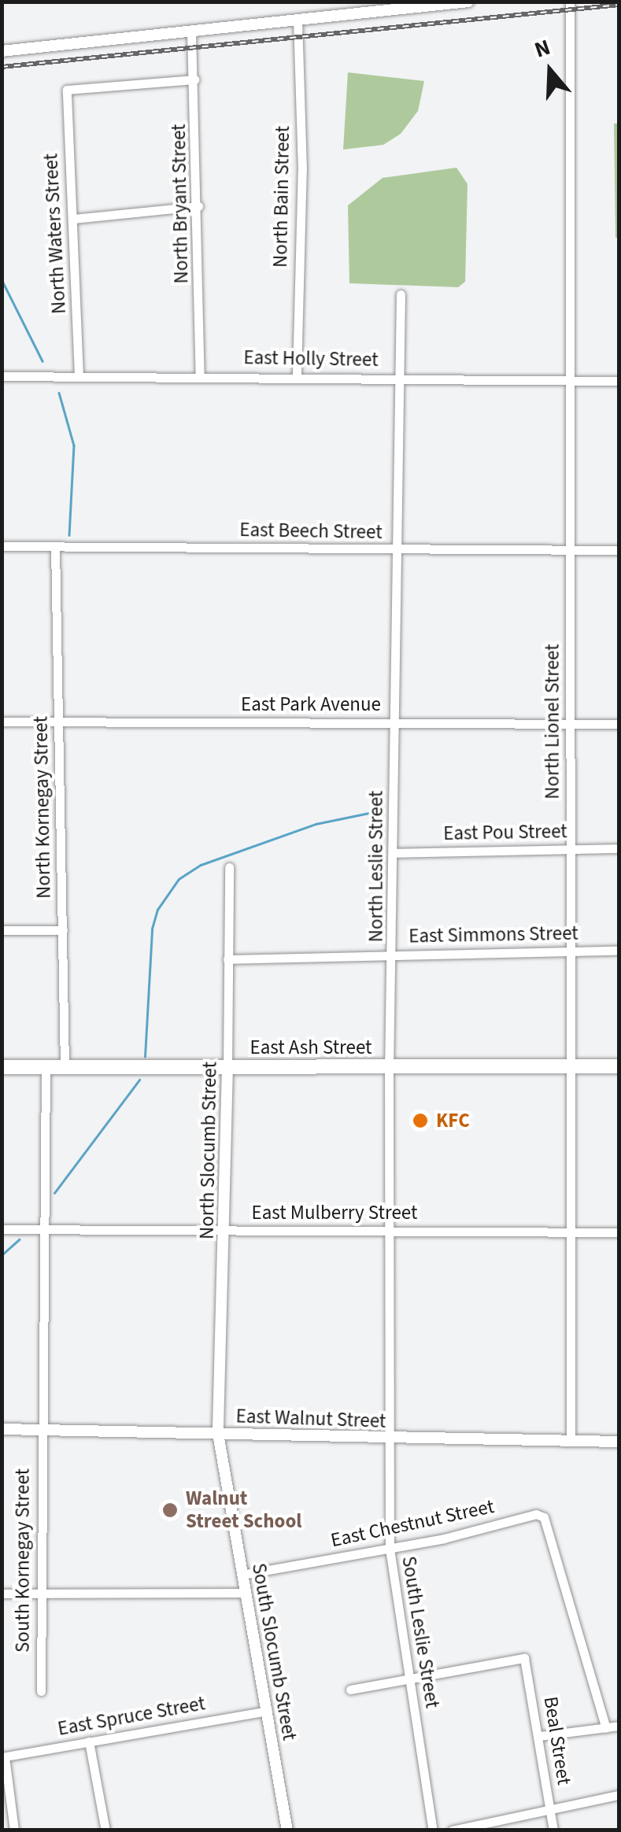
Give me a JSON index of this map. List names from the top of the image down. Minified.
{"streets":{"main road":["East Ash Street"],"street":["North Bain Street","North Bryant Street","North Waters Street","East Holly Street","East Beech Street","East Park Avenue","North Lionel Street","North Kornegay Street","East Pou Street","North Leslie Street","East Simmons Street","North Slocumb Street","East Mulberry Street","East Walnut Street","East Chestnut Street","South Kornegay Street","South Leslie Street","South Slocumb Street","East Spruce Street","Beal Street"]},"crossings":[["North Bain Street","East Holly Street"],["North Bryant Street","North Waters Street"],["North Bryant Street","East Holly Street"],["North Waters Street","East Holly Street"],["East Holly Street","North Lionel Street"],["East Holly Street","North Leslie Street"],["East Beech Street","North Lionel Street"],["East Beech Street","North Kornegay Street"],["East Beech Street","North Leslie Street"],["East Park Avenue","North Lionel Street"],["East Park Avenue","North Kornegay Street"],["East Park Avenue","North Leslie Street"],["North Lionel Street","East Pou Street"],["North Lionel Street","East Simmons Street"],["North Lionel Street","East Ash Street"],["North Lionel Street","East Mulberry Street"],["North Lionel Street","East Walnut Street"],["North Kornegay Street","East Ash Street"],["East Pou Street","North Leslie Street"],["North Leslie Street","East Simmons Street"],["North Leslie Street","East Ash Street"],["North Leslie Street","East Mulberry Street"],["North Leslie Street","East Walnut Street"],["North Leslie Street","South Leslie Street"],["East Simmons Street","North Slocumb Street"],["East Ash Street","North Slocumb Street"],["North Slocumb Street","East Mulberry Street"],["North Slocumb Street","East Walnut Street"],["North Slocumb Street","South Slocumb Street"],["East Walnut Street","South Kornegay Street"],["East Walnut Street","South Leslie Street"],["East Walnut Street","South Slocumb Street"],["East Chestnut Street","South Leslie Street"],["East Chestnut Street","South Slocumb Street"],["South Leslie Street","Beal Street"],["South Slocumb Street","East Spruce Street"]],"places":["KFC","Walnut Street School"],"north":"top"}
